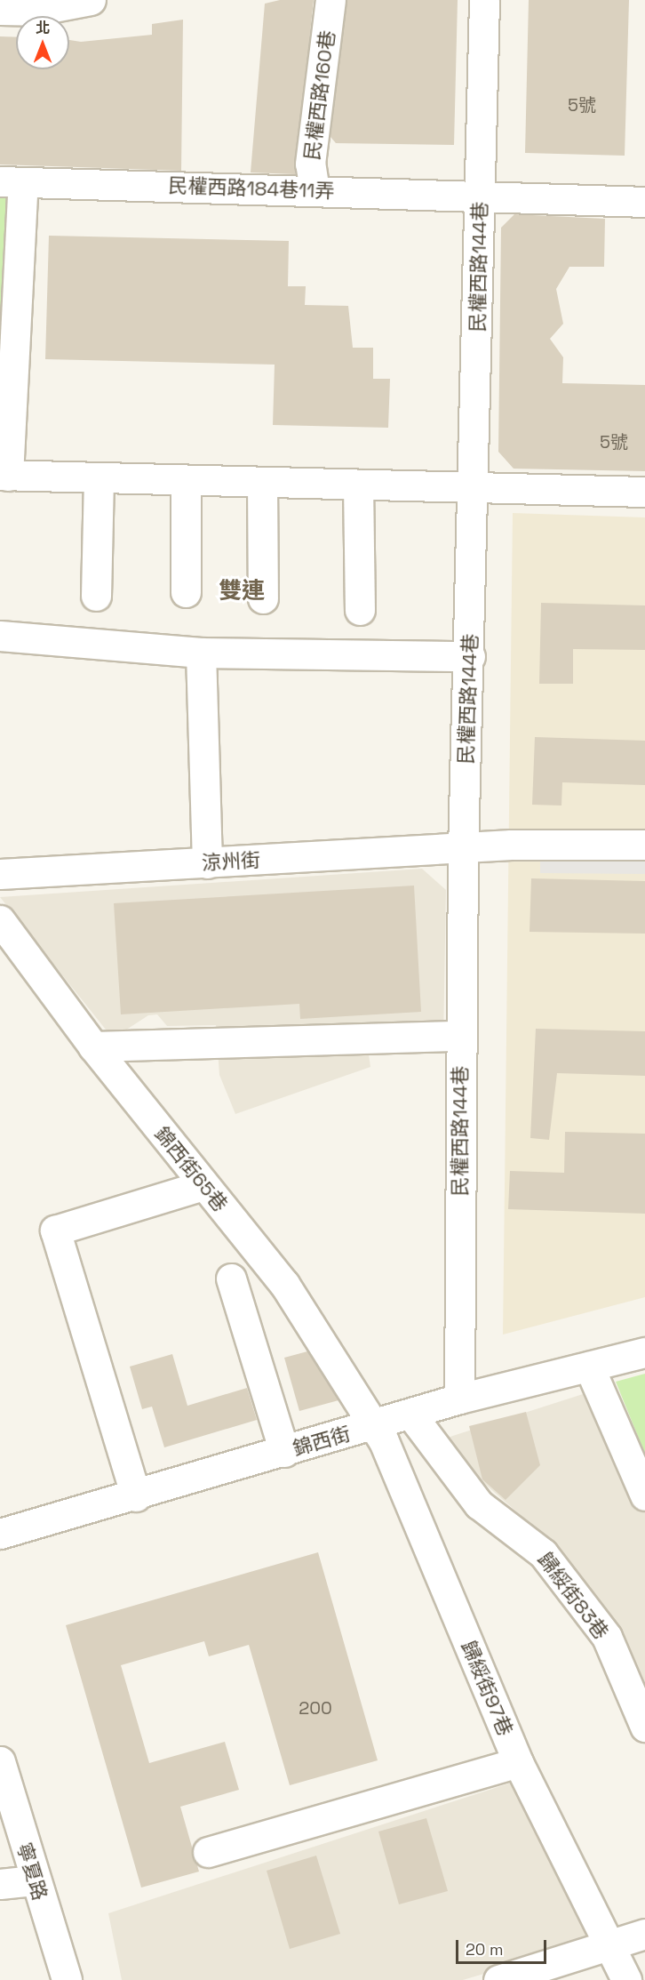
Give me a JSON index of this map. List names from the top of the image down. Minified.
{"streets":{"street":["民權西路160巷","民權西路184巷11弄","民權西路144巷","涼州街","錦西街65巷","錦西街","歸綏街83巷","歸綏街97巷","寧夏路"]},"crossings":[["民權西路160巷","民權西路184巷11弄"],["民權西路184巷11弄","民權西路144巷"],["民權西路144巷","涼州街"],["民權西路144巷","錦西街"],["錦西街65巷","錦西街"],["錦西街65巷","歸綏街97巷"],["錦西街","歸綏街83巷"],["錦西街","歸綏街97巷"]],"districts":["雙連"],"house_numbers":["5號","5號","200"],"scale_bar":"20 m","north":"top"}
